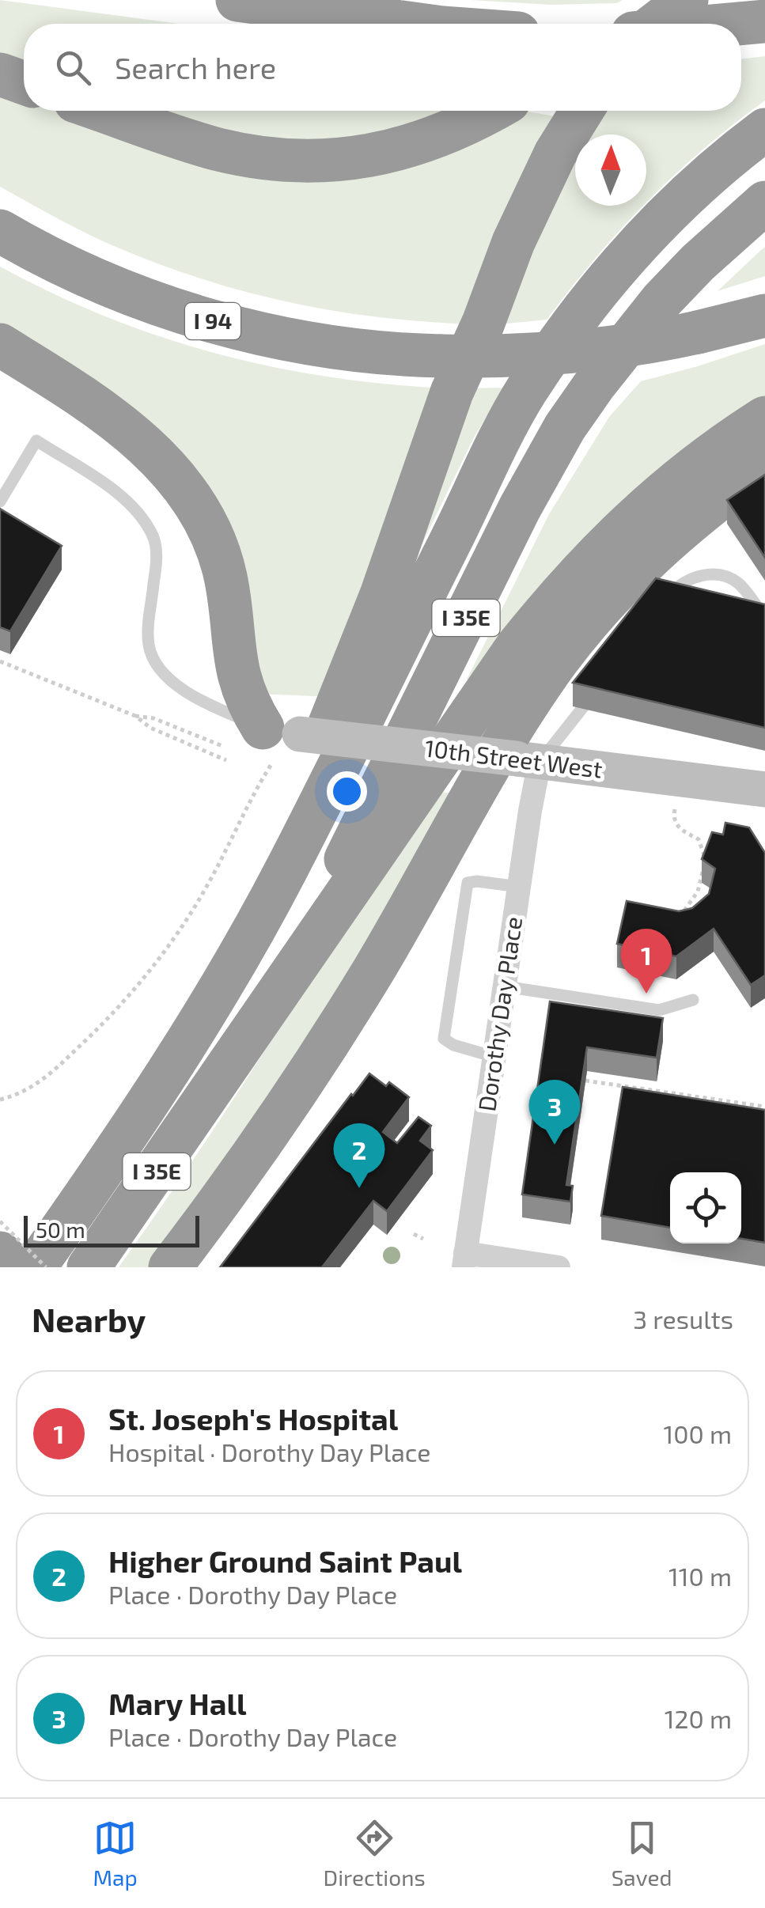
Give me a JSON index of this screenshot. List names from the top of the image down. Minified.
{"streets":{"highway":["I 94","I 35E"],"street":["10th Street West","Dorothy Day Place"]},"crossings":[["10th Street West","Dorothy Day Place"]],"scale_bar":"50 m","north":"top","page":{"search":"Search here","pins":["1","3","2"],"scale":"50 m","heading":["Nearby","3 results"],"list":[{"mark":"1","name":"St. Joseph's Hospital","note":"Hospital · Dorothy Day Place","value":"100 m"},{"mark":"2","name":"Higher Ground Saint Paul","note":"Place · Dorothy Day Place","value":"110 m"},{"mark":"3","name":"Mary Hall","note":"Place · Dorothy Day Place","value":"120 m"}],"nav":["Map","Directions","Saved"]}}
